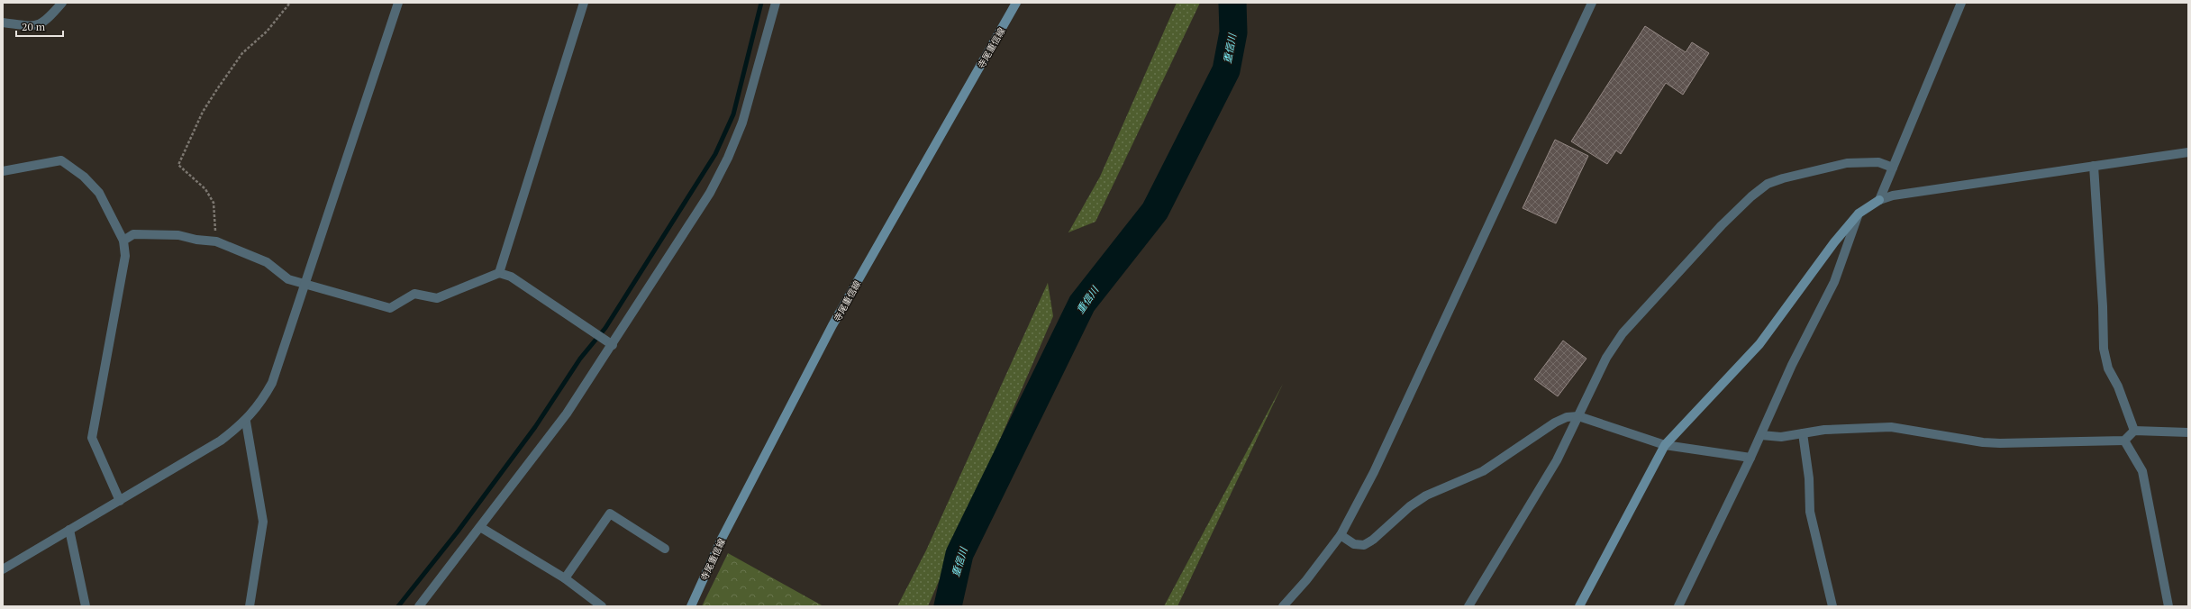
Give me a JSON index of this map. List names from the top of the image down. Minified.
{"streets":{"main road":["寺尾重信線"]},"water":["重信川"],"scale_bar":"20 m"}
